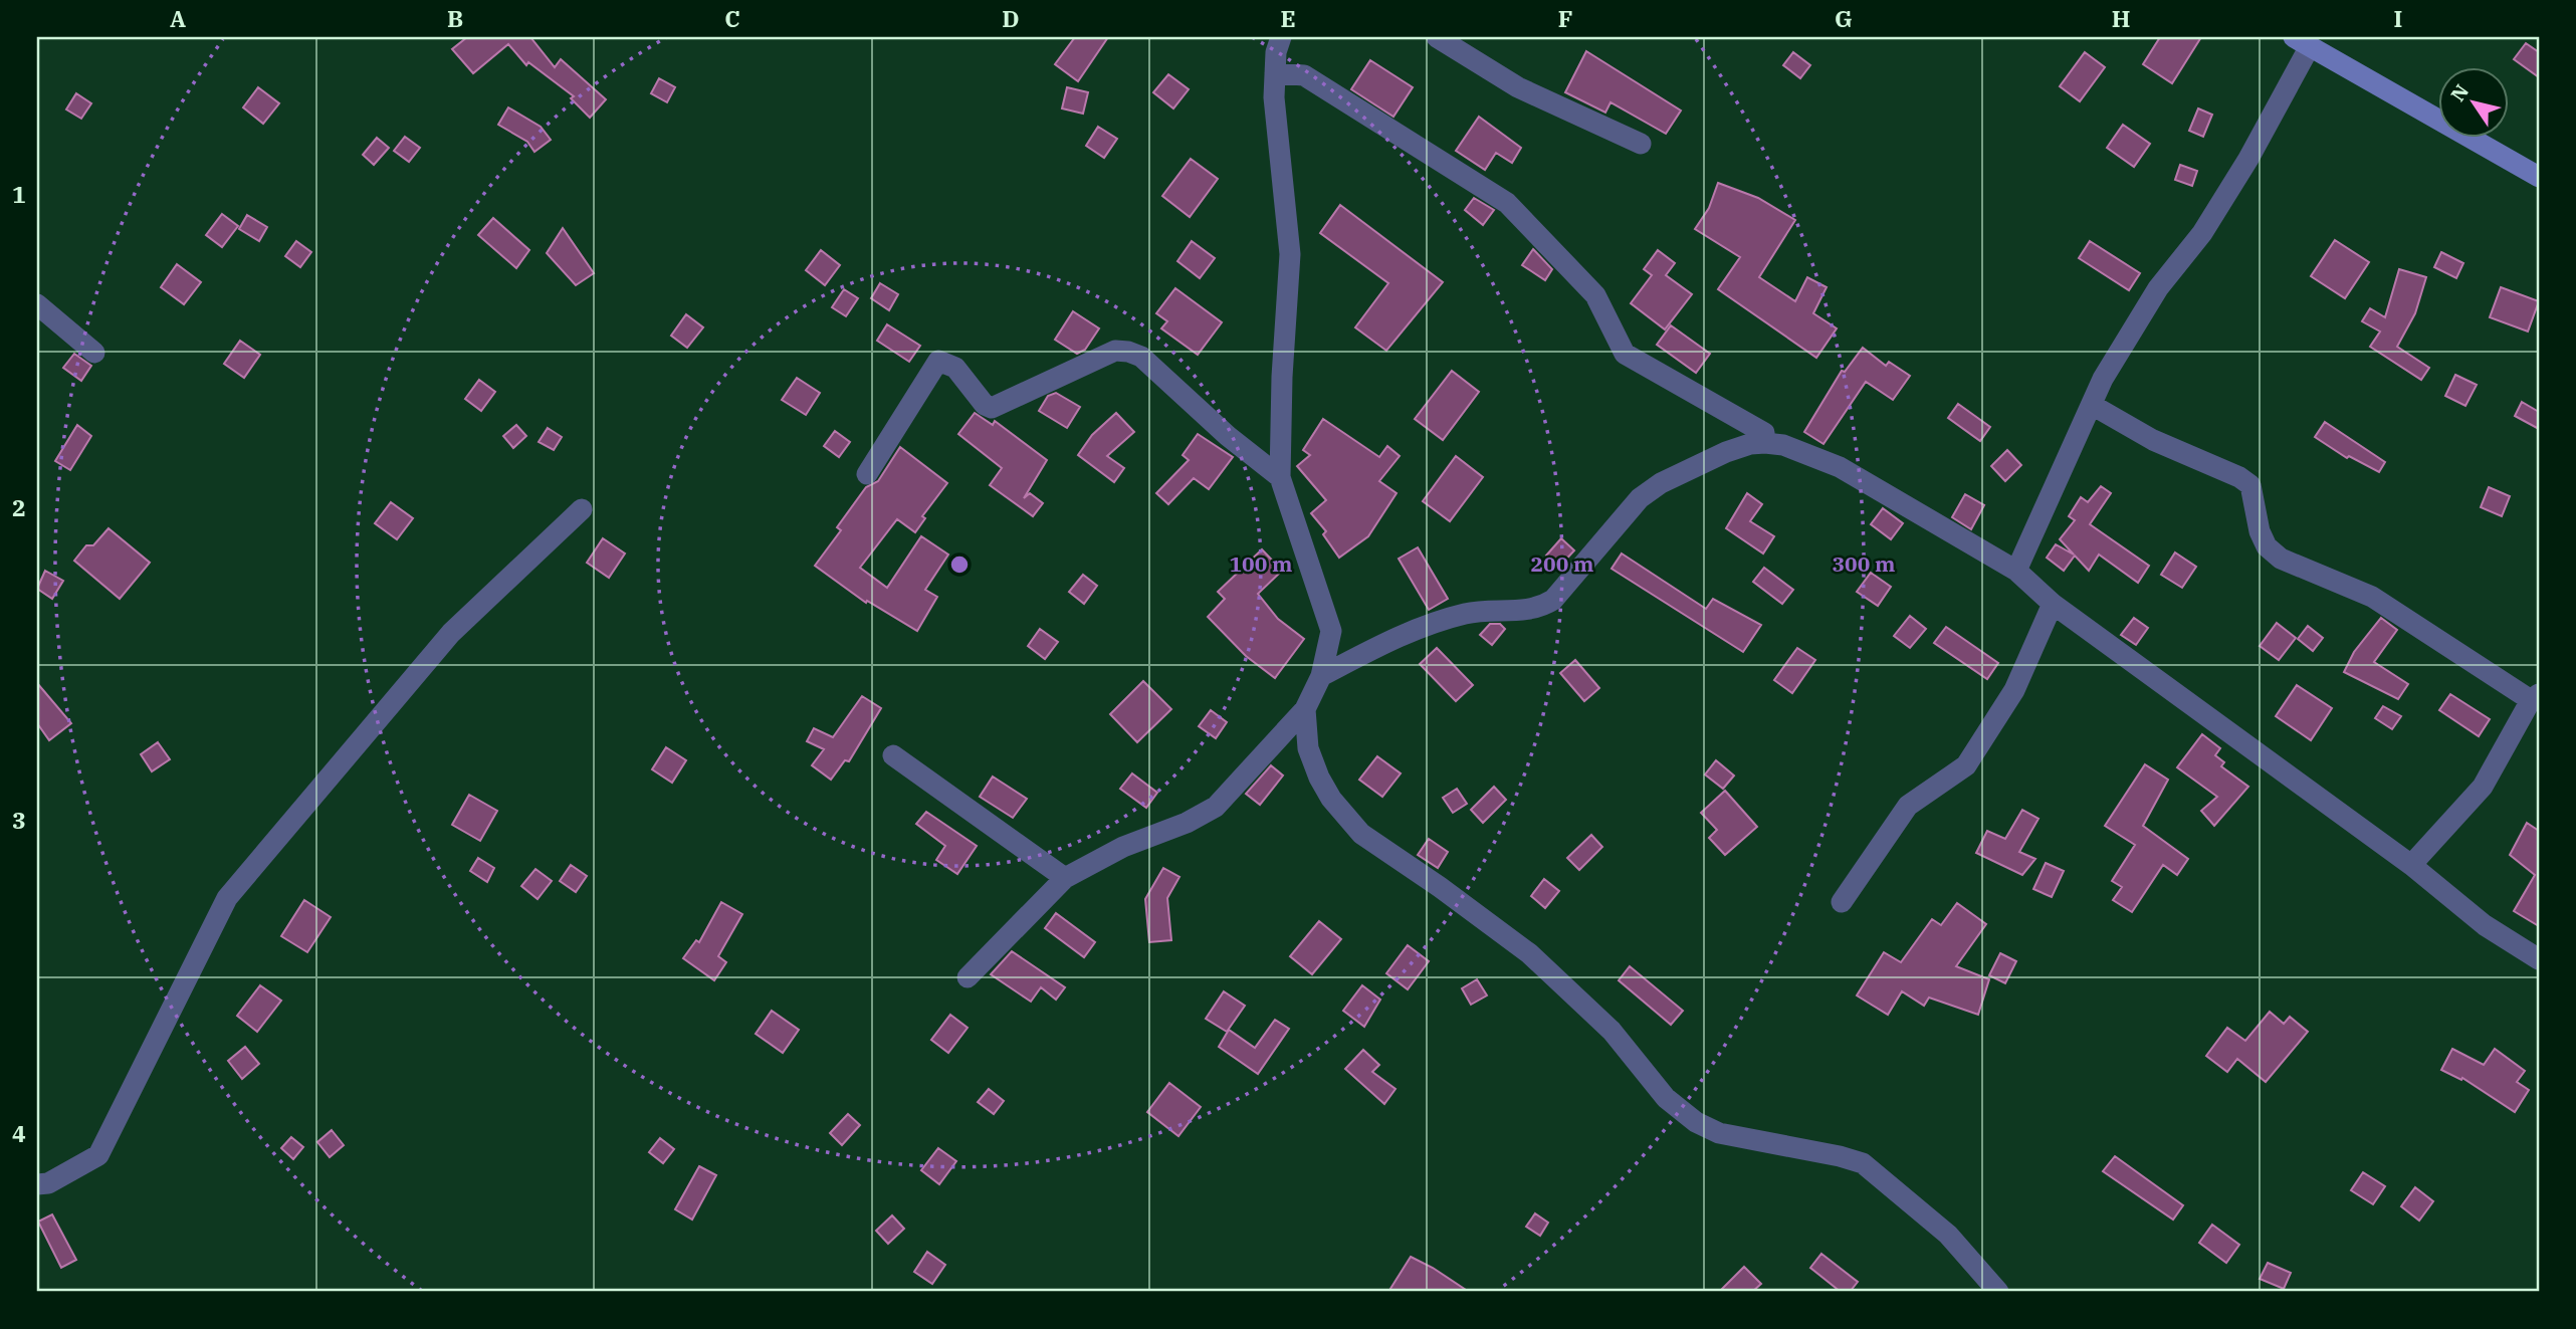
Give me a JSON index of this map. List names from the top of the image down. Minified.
{"north":"top left","grid":{"columns":["A","B","C","D","E","F","G","H","I"],"rows":["1","2","3","4"]},"rings":["100 m","200 m","300 m"]}
